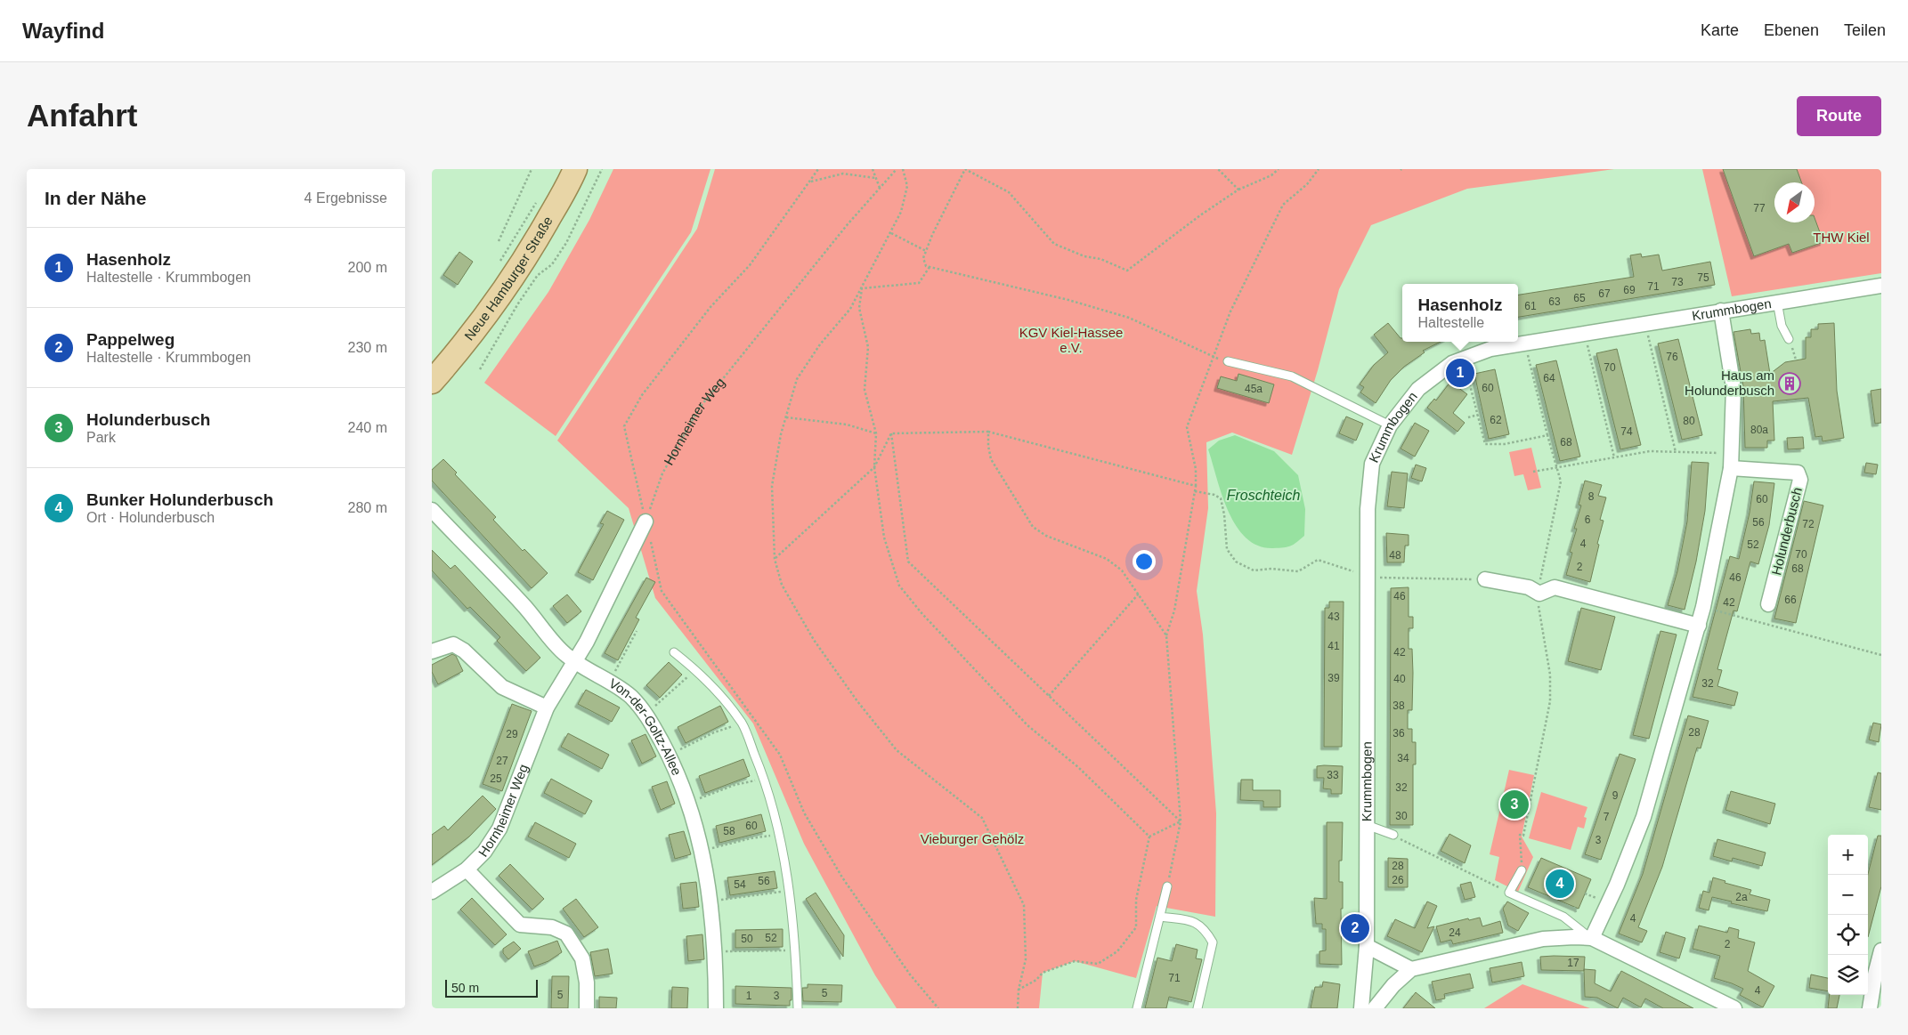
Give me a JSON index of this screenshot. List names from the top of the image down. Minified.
{"streets":{"main road":["Neue Hamburger Straße"],"street":["Krummbogen","Hornheimer Weg","Holunderbusch","Von-der-Goltz-Allee"]},"crossings":[["Hornheimer Weg","Von-der-Goltz-Allee"]],"water":["Froschteich"],"parks":["THW Kiel","KGV Kiel-Hassee e.V.","Vieburger Gehölz"],"places":{"building":["Haus am Holunderbusch"]},"house_numbers":["77","75","73","71","69","67","65","63","61","76","70","64","60","45a","62","80","80a","74","68","8","60","6","56","72","4","52","70","48","2","68","46","46","66","42","43","41","42","39","40","32","38","28","36","29","34","27","33","25","32","9","30","7","60","58","3","28","26","56","54","2a","4","24","52","50","2","17","71","4","5","5","1","3"],"scale_bar":"50 m","north":"bottom left","page":{"header":"Wayfind","nav":["Karte","Ebenen","Teilen"],"buttons":"Route","title":"Anfahrt","heading":["In der Nähe","4 Ergebnisse"],"list":[{"mark":"1","name":"Hasenholz","note":"Haltestelle · Krummbogen","value":"200 m"},{"mark":"2","name":"Pappelweg","note":"Haltestelle · Krummbogen","value":"230 m"},{"mark":"3","name":"Holunderbusch","note":"Park","value":"240 m"},{"mark":"4","name":"Bunker Holunderbusch","note":"Ort · Holunderbusch","value":"280 m"}],"popup":["Hasenholz","Haltestelle"],"pins":["1","3","4","2"],"map_buttons":["+","−"],"scale":"50 m"}}
